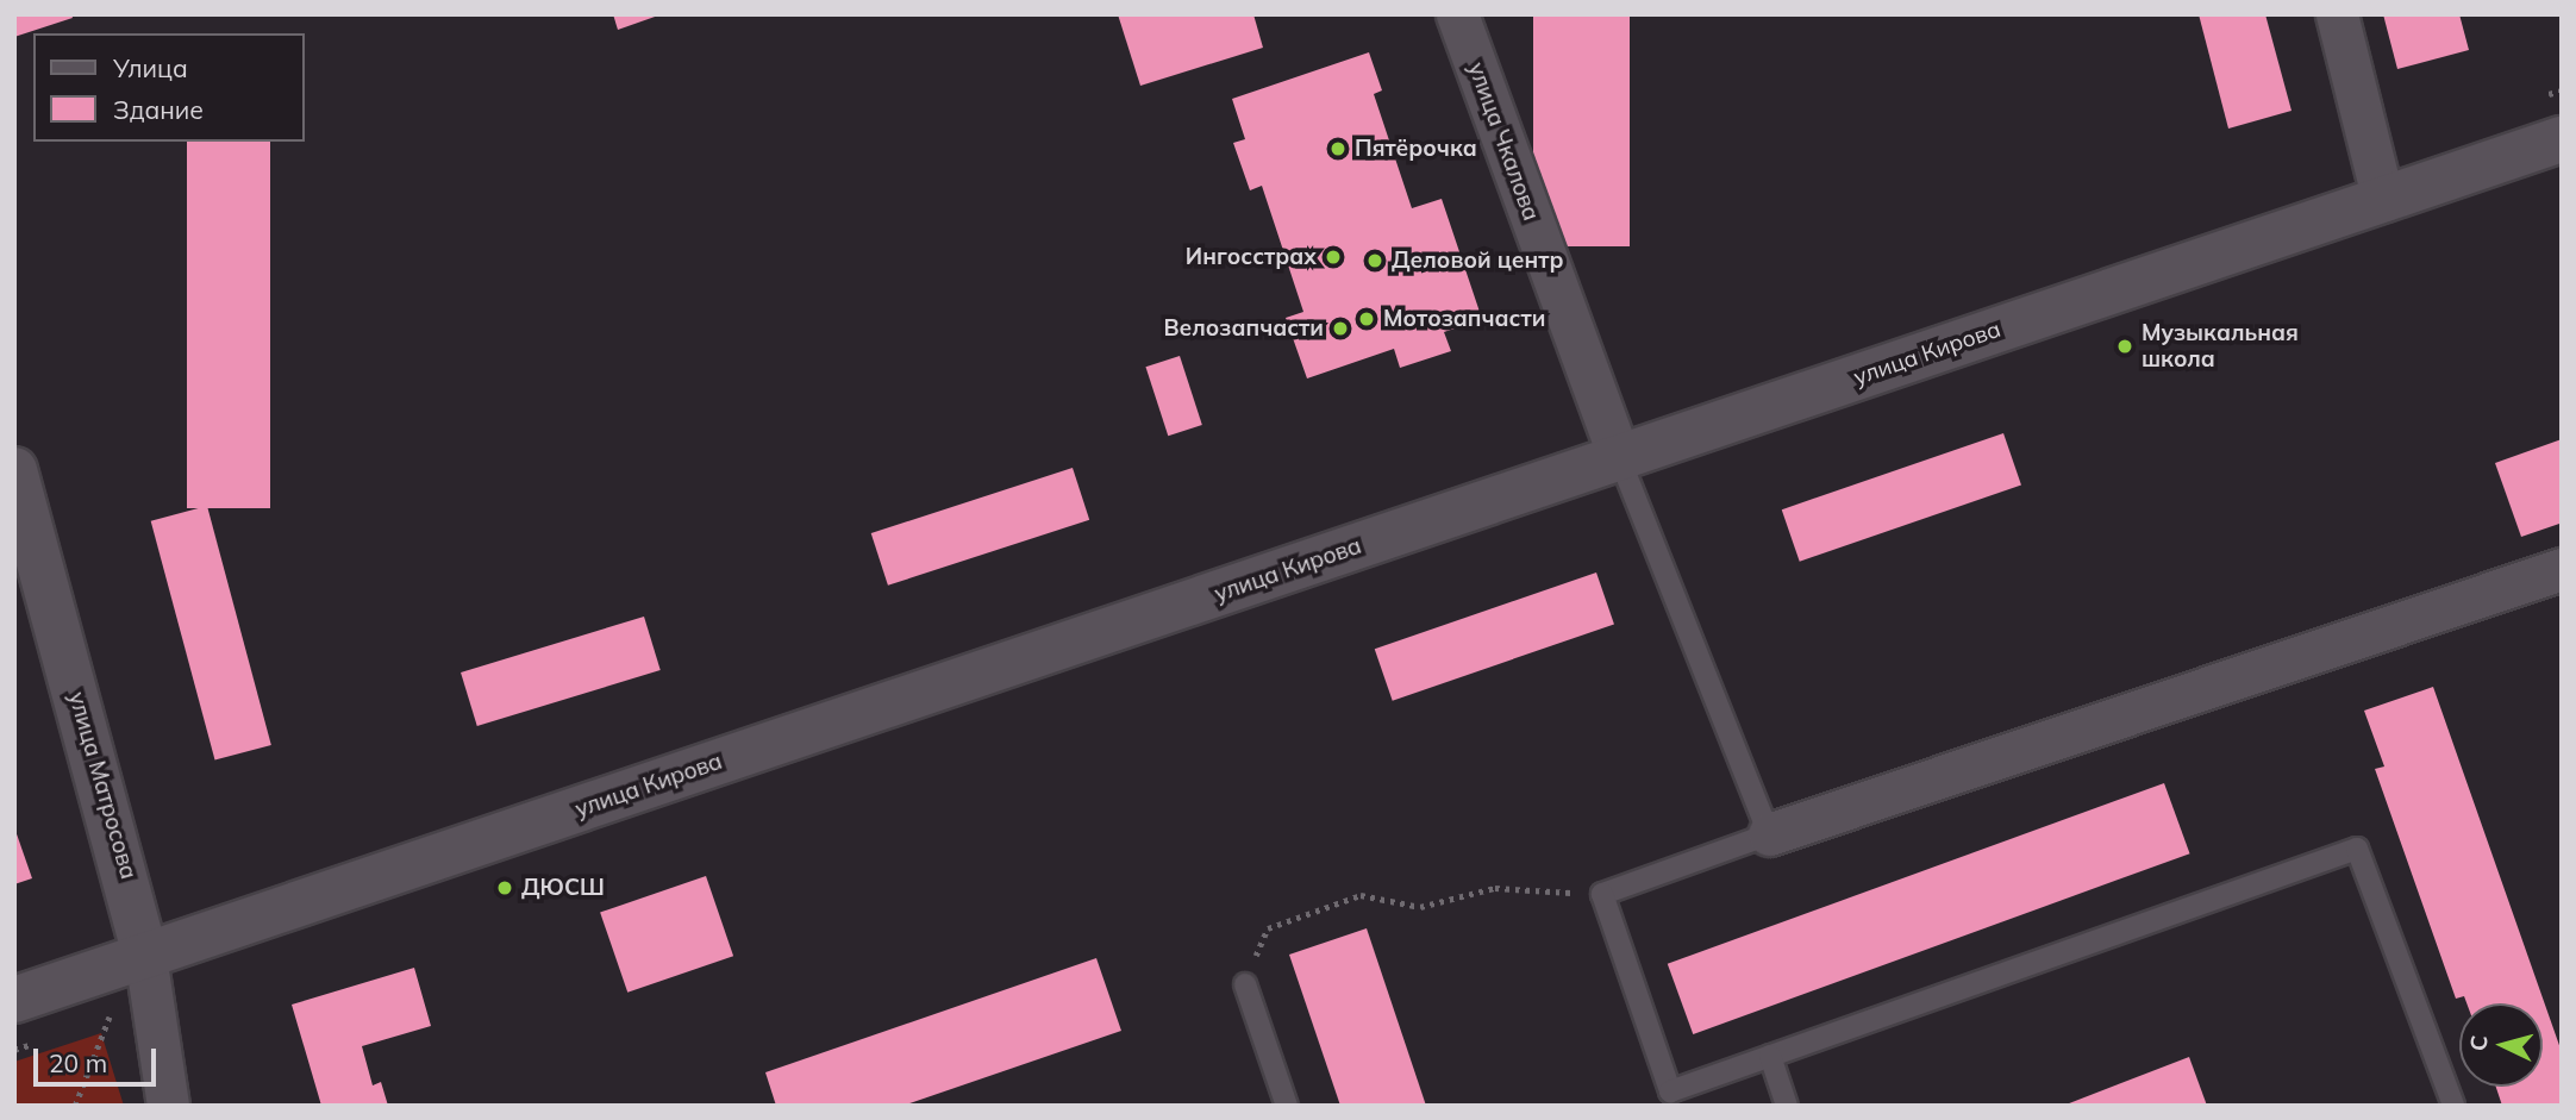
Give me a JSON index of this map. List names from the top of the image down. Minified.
{"streets":{"street":["улица Чкалова","улица Кирова","улица Матросова"]},"crossings":[["улица Чкалова","улица Кирова"],["улица Кирова","улица Матросова"]],"places":["Пятёрочка","Ингосстрах","Деловой центр","Мотозапчасти","Велозапчасти","Музыкальная школа","ДЮСШ"],"legend":["Улица","Здание"],"scale_bar":"20 m","north":"left"}
